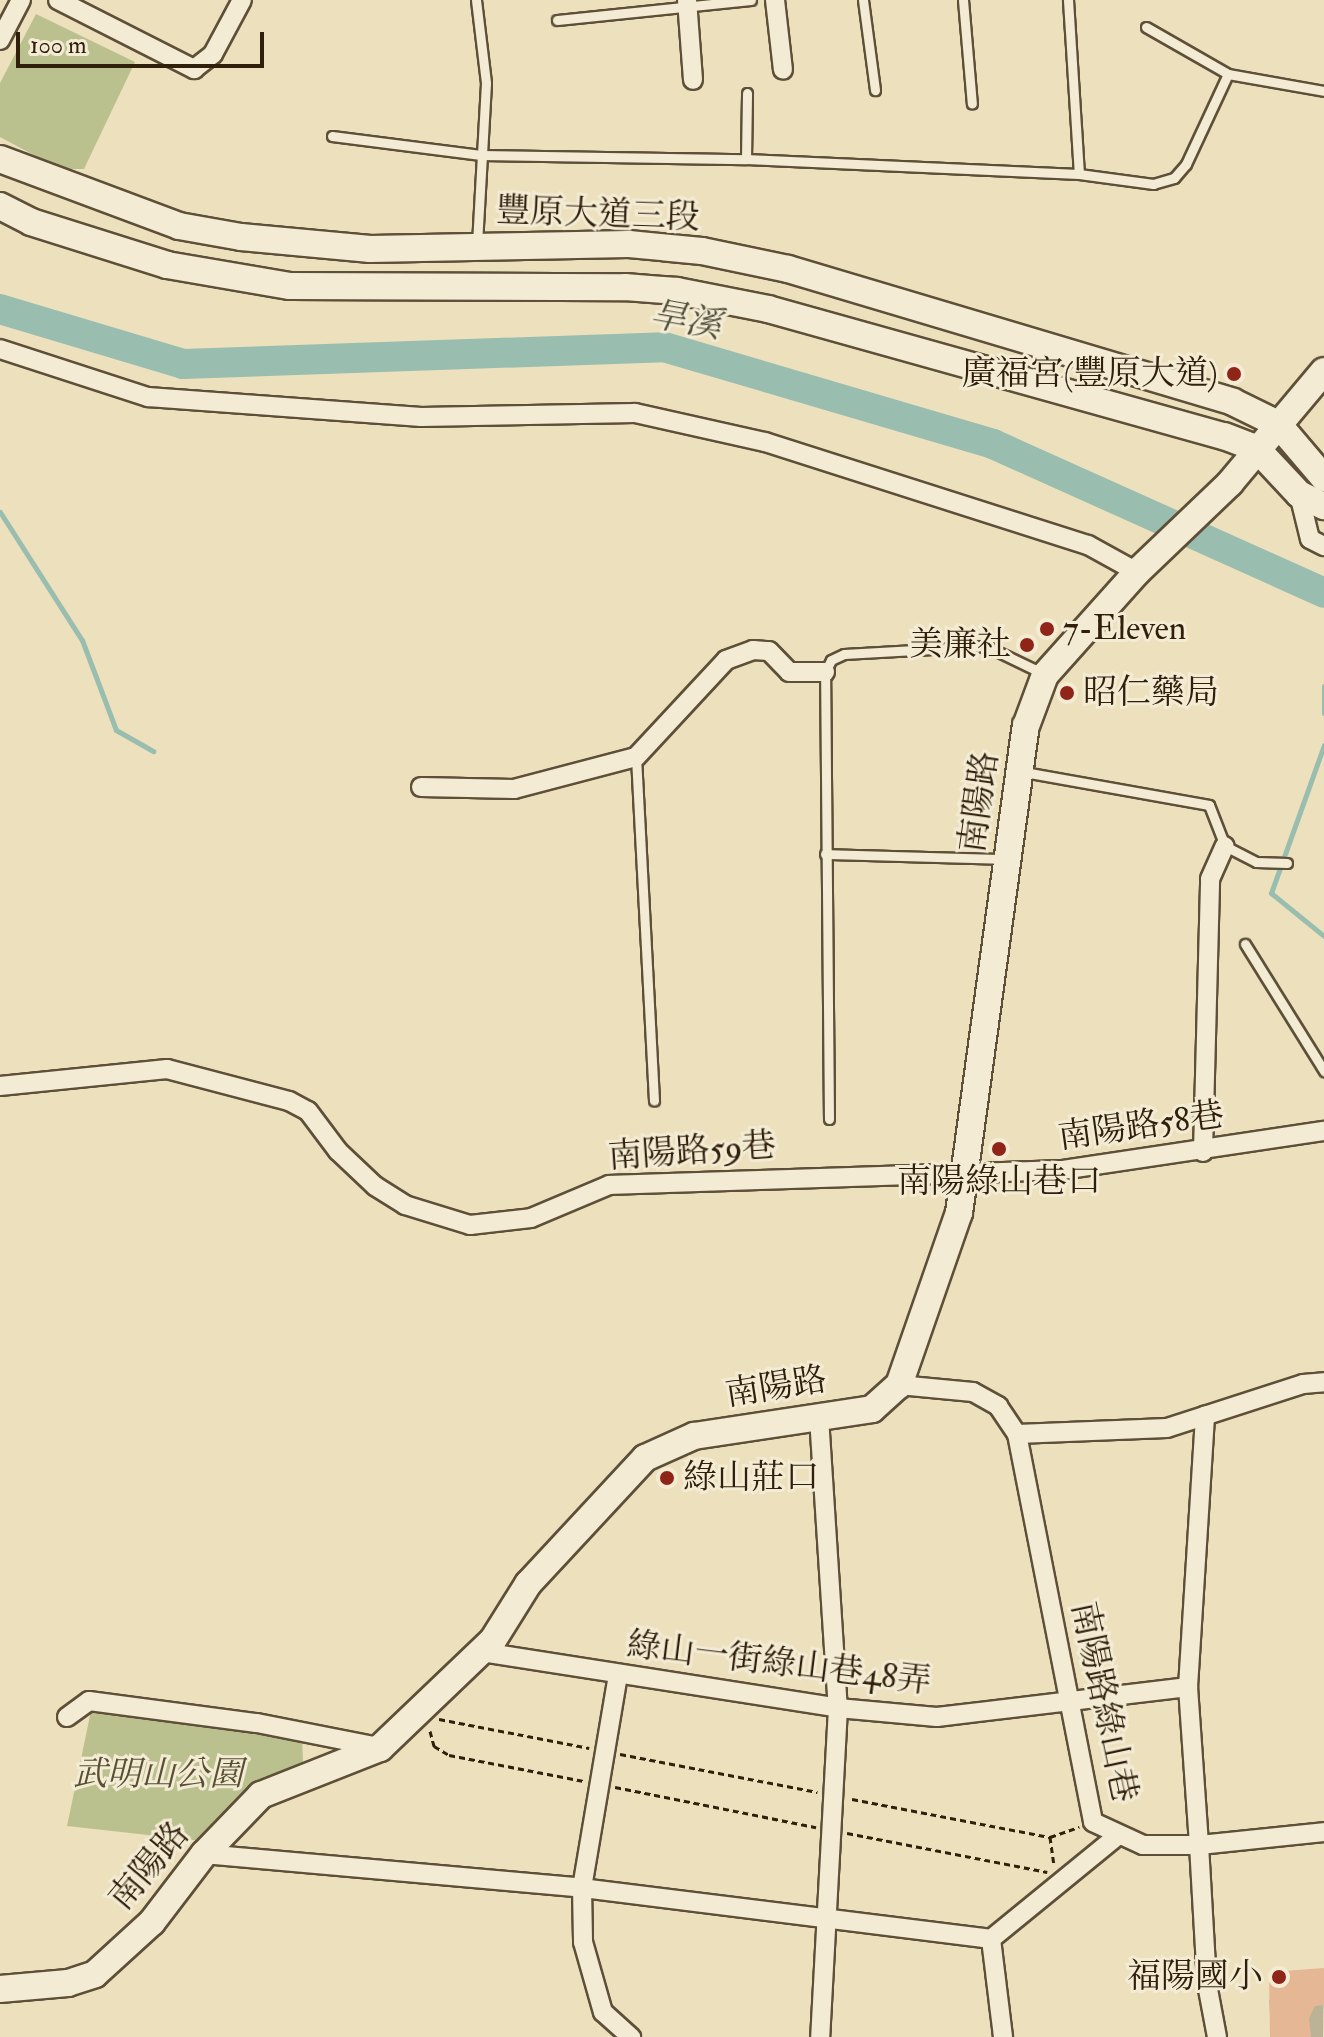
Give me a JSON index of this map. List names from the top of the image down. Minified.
{"streets":{"street":["豐原大道三段","南陽路","南陽路58巷","南陽路59巷","綠山一街綠山巷48弄","南陽路綠山巷"]},"crossings":[["南陽路","南陽路58巷"],["南陽路","南陽路59巷"],["南陽路","綠山一街綠山巷48弄"],["南陽路","南陽路綠山巷"],["南陽路58巷","南陽路59巷"],["綠山一街綠山巷48弄","南陽路綠山巷"]],"water":["旱溪"],"parks":["武明山公園"],"places":["廣福宮(豐原大道)","7-Eleven","美廉社","昭仁藥局","南陽綠山巷口","綠山莊口","福陽國小"],"scale_bar":"100 m"}
